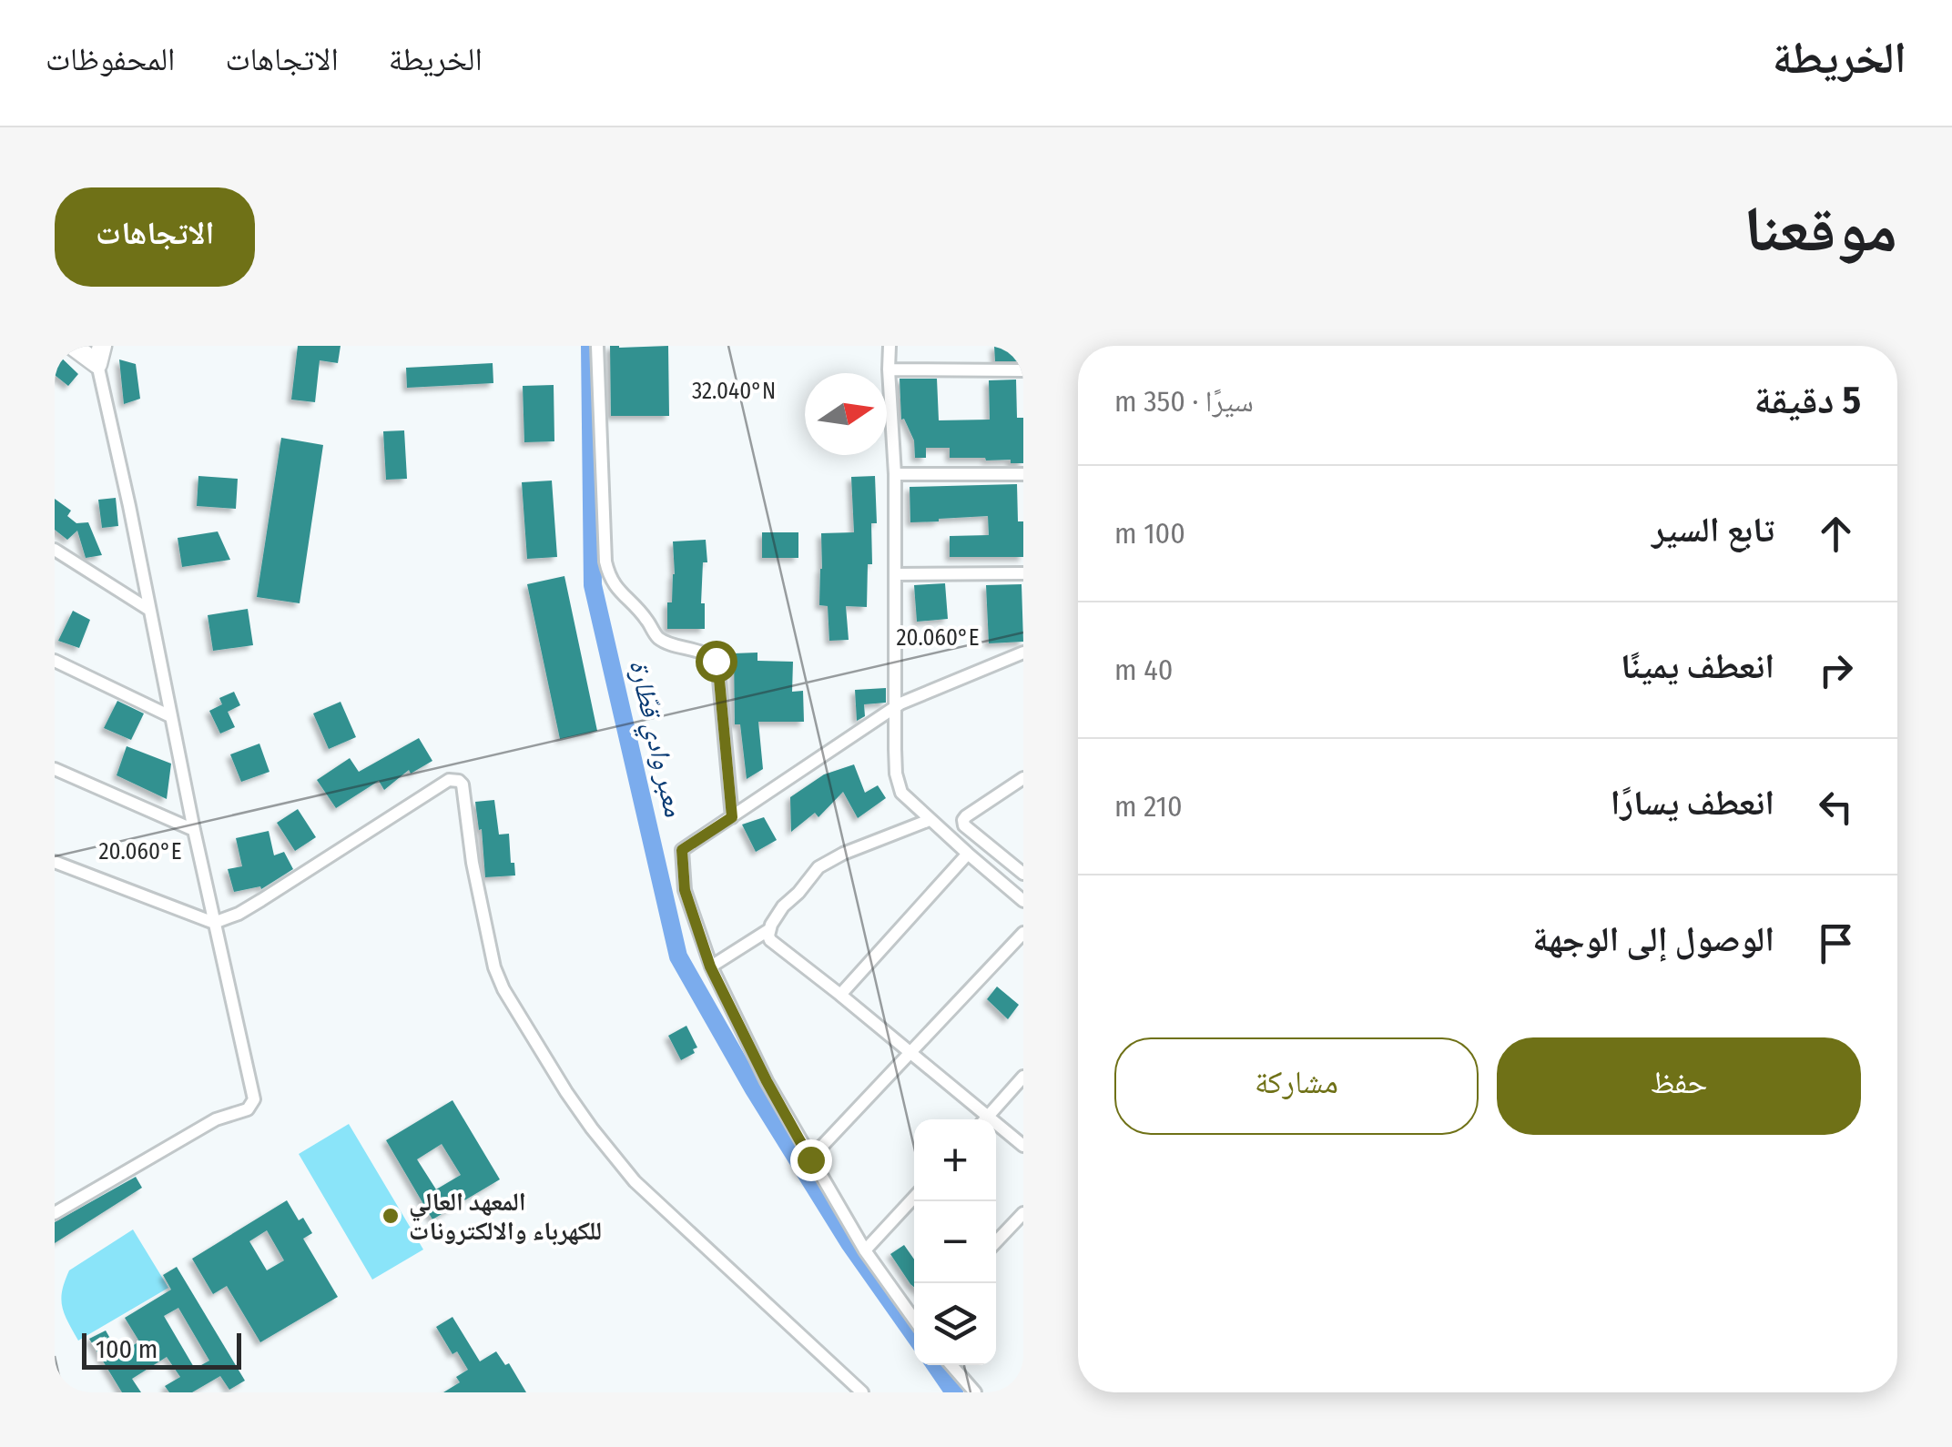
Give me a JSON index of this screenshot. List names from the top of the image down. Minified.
{"water":["معبر وادي قطّارة"],"places":["المعهد العالي للكهرباء والالكترونات"],"scale_bar":"100 m","north":"right","page":{"header":"الخريطة","nav":["الخريطة","الاتجاهات","المحفوظات"],"title":"موقعنا","buttons":["الاتجاهات",["حفظ","مشاركة"]],"heading":["5 دقيقة","سيرًا · 350 m"],"list":[["تابع السير","100 m"],["انعطف يمينًا","40 m"],["انعطف يسارًا","210 m"],"الوصول إلى الوجهة"],"map_buttons":["+","−"],"scale":"100 m"},"coordinates":["32.040°N","20.060°E"]}
